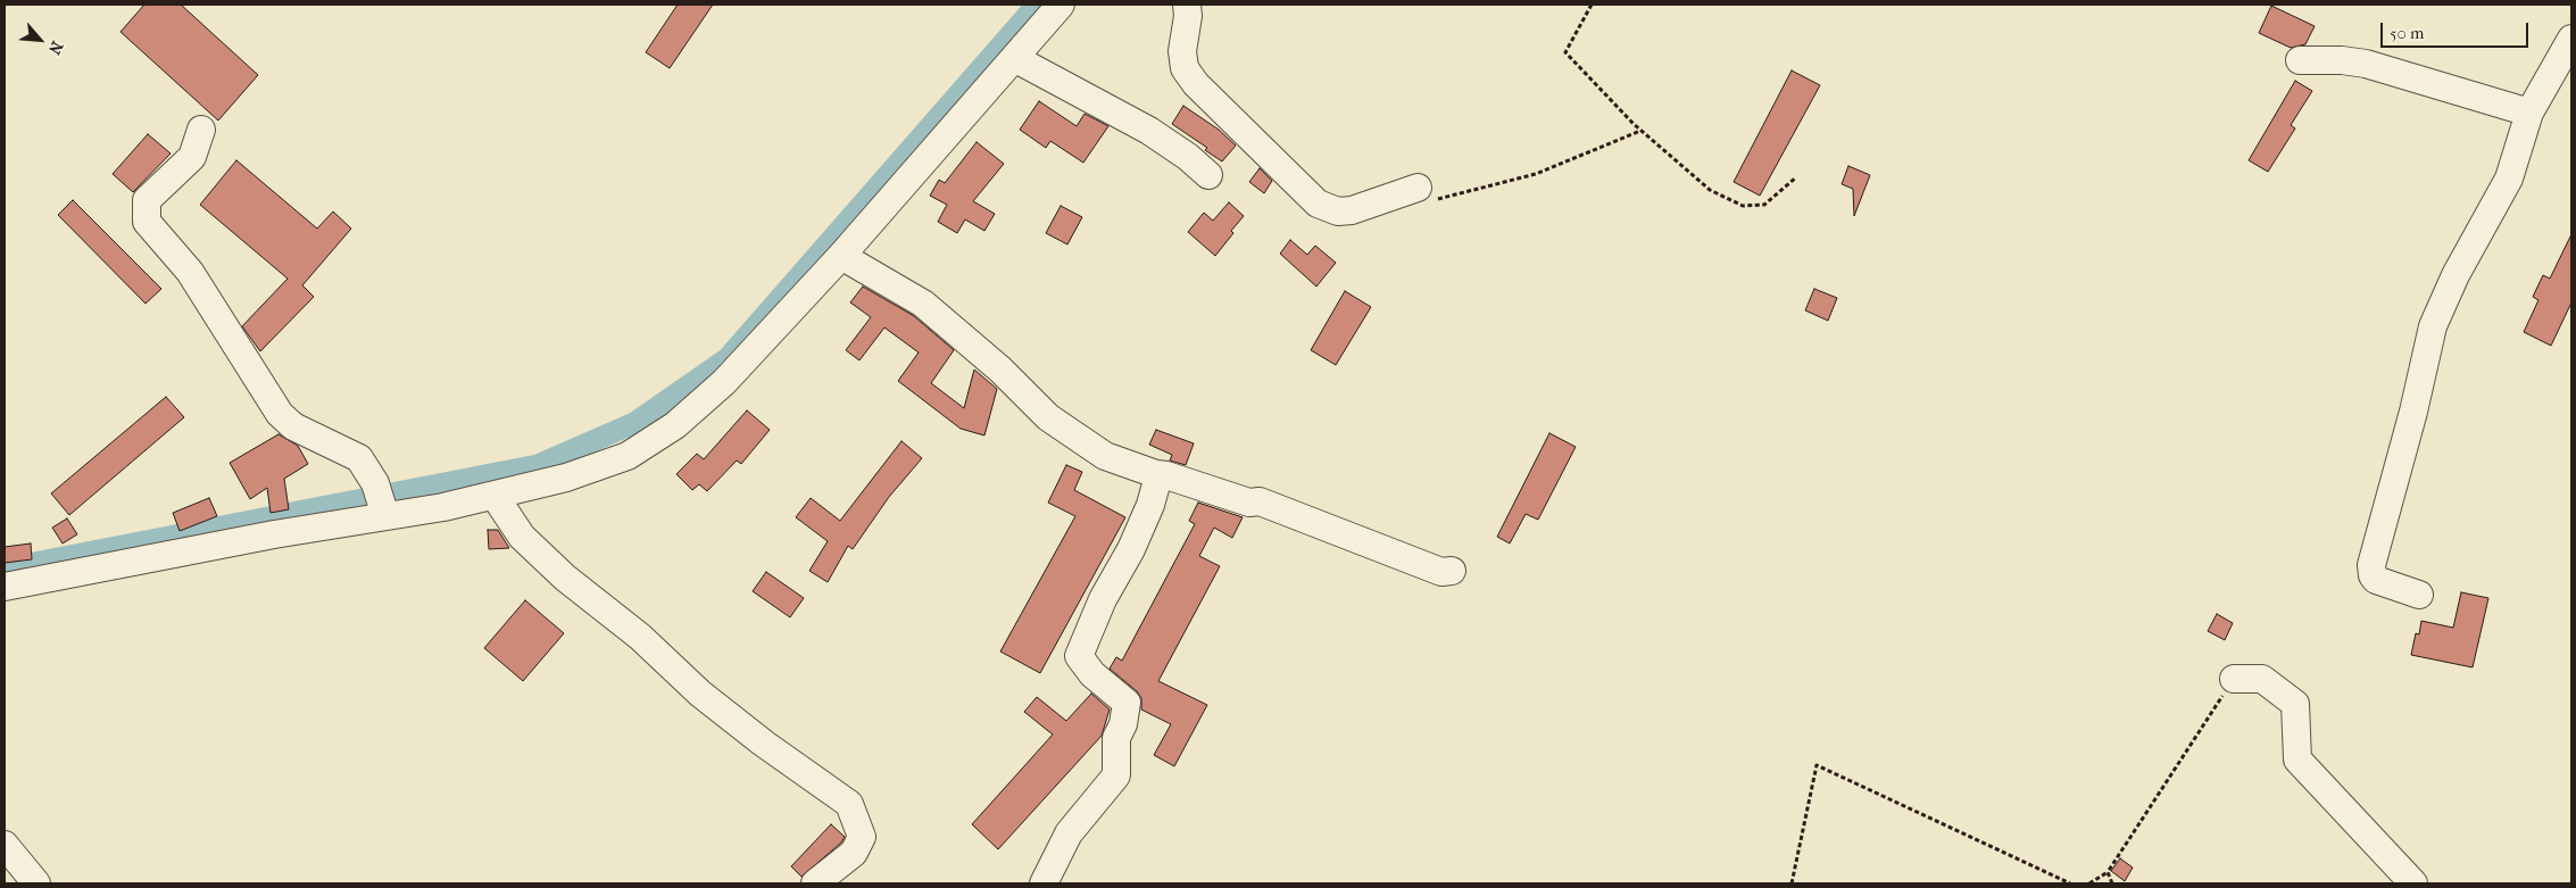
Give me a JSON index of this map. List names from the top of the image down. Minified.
{"scale_bar":"50 m","north":"bottom right"}
